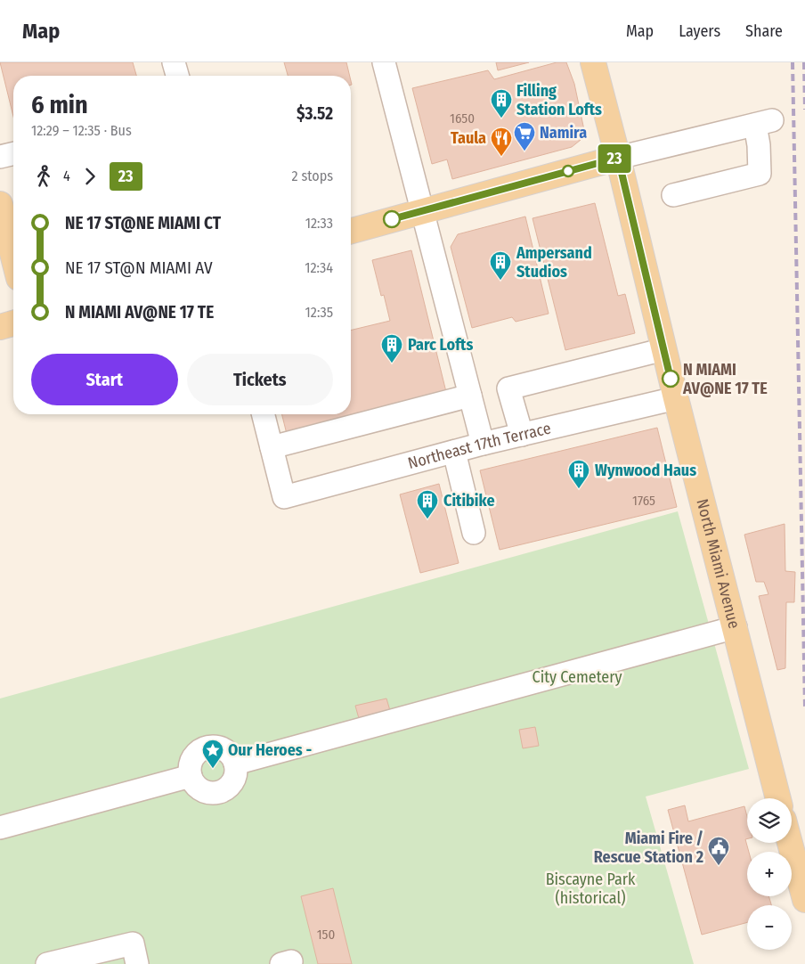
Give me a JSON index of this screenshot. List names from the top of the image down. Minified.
{"streets":{"main road":["North Miami Avenue"],"street":["Northeast 17th Terrace"]},"crossings":[["Northeast 17th Terrace","North Miami Avenue"]],"parks":["City Cemetery","Biscayne Park (historical)"],"places":{"building":["Filling Station Lofts","Ampersand Studios","Parc Lofts","Wynwood Haus","Citibike"],"supermarket":["Namira"],"restaurant":["Taula"],"other":["N MIAMI AV@NE 17 TE"],"place":["Our Heroes -"],"public building":["Miami Fire / Rescue Station 2"]},"lines":["bus line 23"],"house_numbers":["1650","1765","150"],"page":{"header":"Map","nav":["Map","Layers","Share"],"on_map":"23","heading":["6 min","12:29 – 12:35 · Bus","$3.52"],"legs":["4","23","2 stops"],"list":[{"name":"NE 17 ST@NE MIAMI CT","value":"12:33"},{"name":"NE 17 ST@N MIAMI AV","value":"12:34"},{"name":"N MIAMI AV@NE 17 TE","value":"12:35"}],"buttons":["Start","Tickets"],"map_buttons":["+","−"]}}
